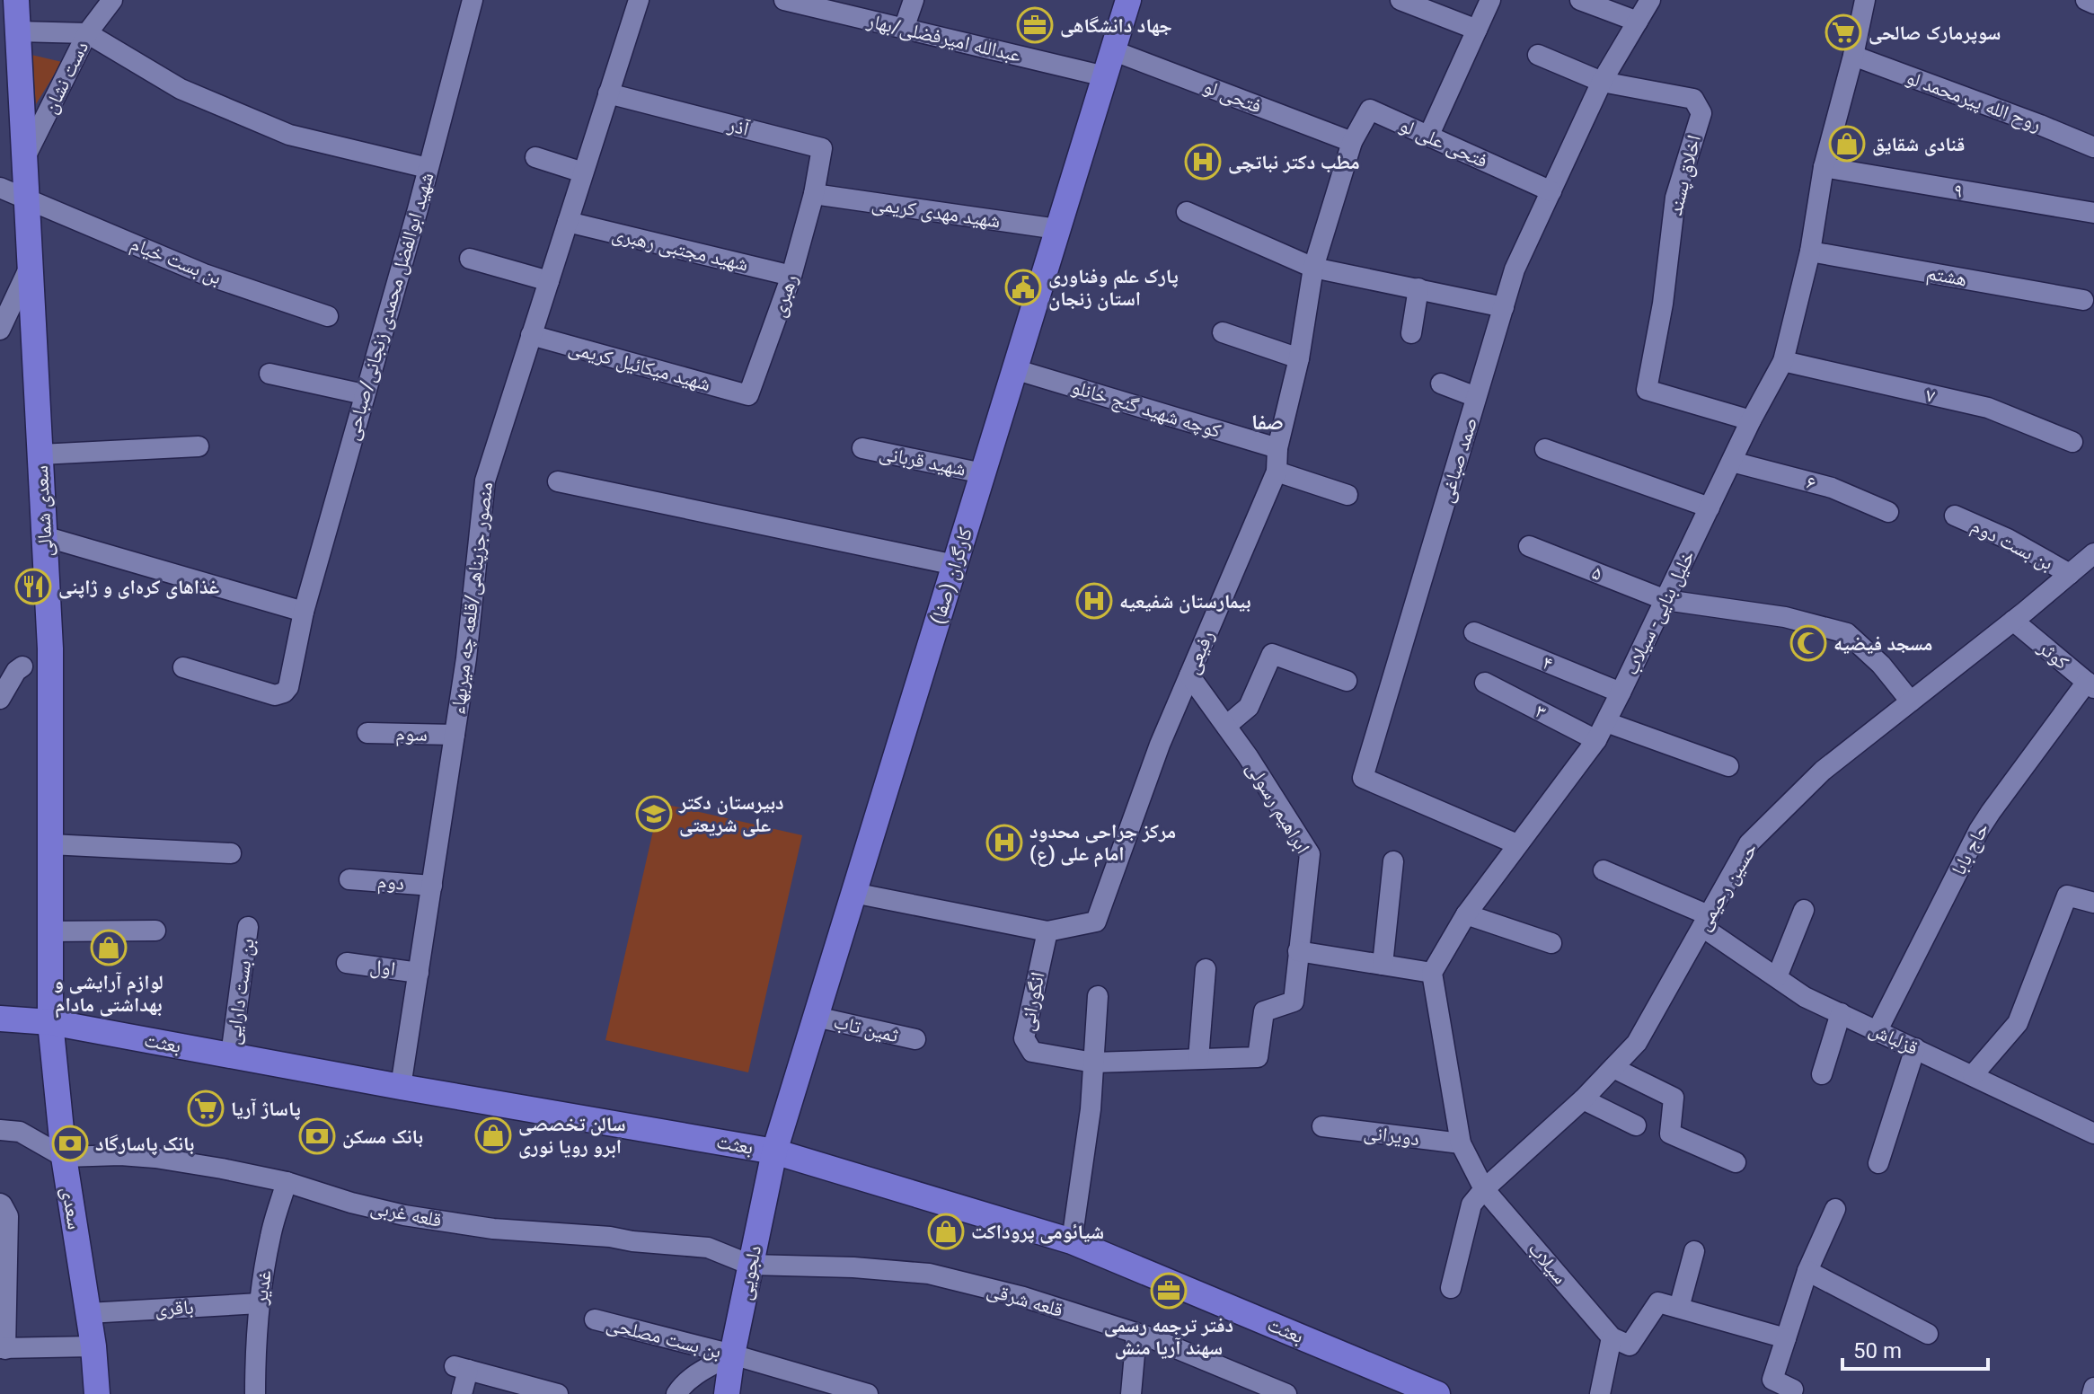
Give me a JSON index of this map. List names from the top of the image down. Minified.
{"streets":{"main road":["سعدی شمالی","کارگران (صفا)","بعثت","سعدی","دلجویی"],"street":["عبدالله امیرفضلی/بهار","دست نشان","فتحی لو","روح الله پیرمحمد لو","آذر","فتحی علی لو","اخلاق پسند","۹","شهید مهدی کریمی","شهید مجتبی رهبری","بن بست خیام","هشتم","رهبری","شهید ابوالفضل محمدی زنجانی/صباحی","شهید میکائیل کریمی","۷","کوچه شهید گنج خانلو","صمد صباغی","شهید قربانی","۶","بن بست دوم","۵","منصور جزپناهی/قلعه چه میربهاء","خلیل بنایی- سیلاب","رفیعی","کوثر","۴","۳","سوم","ابراهیم رسولی","حاج بابا","دوم","حسین رحیمی","اول","بن بست دارایی","انگورانی","ثمین تاب","قزلباش","دویرانی","قلعه غربی","سیلاب","غدیر","قلعه شرقی","باقری","بن بست مصلحی"]},"crossings":[["عبدالله امیرفضلی/بهار","کارگران (صفا)"],["دست نشان","سعدی شمالی"],["فتحی لو","فتحی علی لو"],["فتحی لو","کارگران (صفا)"],["فتحی لو","رفیعی"],["روح الله پیرمحمد لو","خلیل بنایی- سیلاب"],["آذر","شهید مهدی کریمی"],["آذر","رهبری"],["آذر","منصور جزپناهی/قلعه چه میربهاء"],["فتحی علی لو","صمد صباغی"],["فتحی علی لو","رفیعی"],["اخلاق پسند","صمد صباغی"],["اخلاق پسند","خلیل بنایی- سیلاب"],["۹","خلیل بنایی- سیلاب"],["شهید مهدی کریمی","رهبری"],["شهید مهدی کریمی","کارگران (صفا)"],["شهید مجتبی رهبری","رهبری"],["شهید مجتبی رهبری","منصور جزپناهی/قلعه چه میربهاء"],["بن بست خیام","سعدی شمالی"],["هشتم","خلیل بنایی- سیلاب"],["رهبری","شهید میکائیل کریمی"],["شهید میکائیل کریمی","منصور جزپناهی/قلعه چه میربهاء"],["۷","خلیل بنایی- سیلاب"],["کوچه شهید گنج خانلو","کارگران (صفا)"],["کوچه شهید گنج خانلو","رفیعی"],["صمد صباغی","خلیل بنایی- سیلاب"],["شهید قربانی","کارگران (صفا)"],["۶","خلیل بنایی- سیلاب"],["سعدی شمالی","بعثت"],["سعدی شمالی","سعدی"],["بن بست دوم","حسین رحیمی"],["۵","خلیل بنایی- سیلاب"],["۵","حسین رحیمی"],["کارگران (صفا)","رفیعی"],["کارگران (صفا)","ثمین تاب"],["کارگران (صفا)","بعثت"],["کارگران (صفا)","دلجویی"],["منصور جزپناهی/قلعه چه میربهاء","سوم"],["منصور جزپناهی/قلعه چه میربهاء","دوم"],["منصور جزپناهی/قلعه چه میربهاء","اول"],["منصور جزپناهی/قلعه چه میربهاء","بعثت"],["خلیل بنایی- سیلاب","۴"],["خلیل بنایی- سیلاب","۳"],["رفیعی","ابراهیم رسولی"],["رفیعی","انگورانی"],["کوثر","حاج بابا"],["کوثر","حسین رحیمی"],["ابراهیم رسولی","انگورانی"],["حاج بابا","قزلباش"],["حسین رحیمی","قزلباش"],["حسین رحیمی","سیلاب"],["بن بست دارایی","بعثت"],["بعثت","سعدی"],["بعثت","دلجویی"],["سعدی","قلعه غربی"],["سعدی","باقری"],["قلعه غربی","دلجویی"],["قلعه غربی","غدیر"],["قلعه غربی","قلعه شرقی"],["دلجویی","قلعه شرقی"],["دلجویی","بن بست مصلحی"],["غدیر","باقری"]],"districts":["صفا"],"places":{"office":["جهاد دانشگاهی","دفتر ترجمه رسمی سهند آریا منش"],"supermarket":["سوپرمارک صالحی","پاساژ آریا"],"shop":["قنادی شقایق","لوازم آرایشی و بهداشتی مادام","سالن تخصصی ابرو رویا نوری","شیائومی پروداکت"],"hospital":["مطب دکتر نباتچی","بیمارستان شفیعیه","مرکز جراحی محدود امام علی (ع)"],"public building":["پارک علم وفناوری استان زنجان"],"restaurant":["غذاهای کره‌ای و ژاپنی"],"mosque":["مسجد فیضیه"],"school or university":["دبیرستان دکتر علی شریعتی"],"bank":["بانک مسکن","بانک پاسارگاد"]},"scale_bar":"50 m"}
